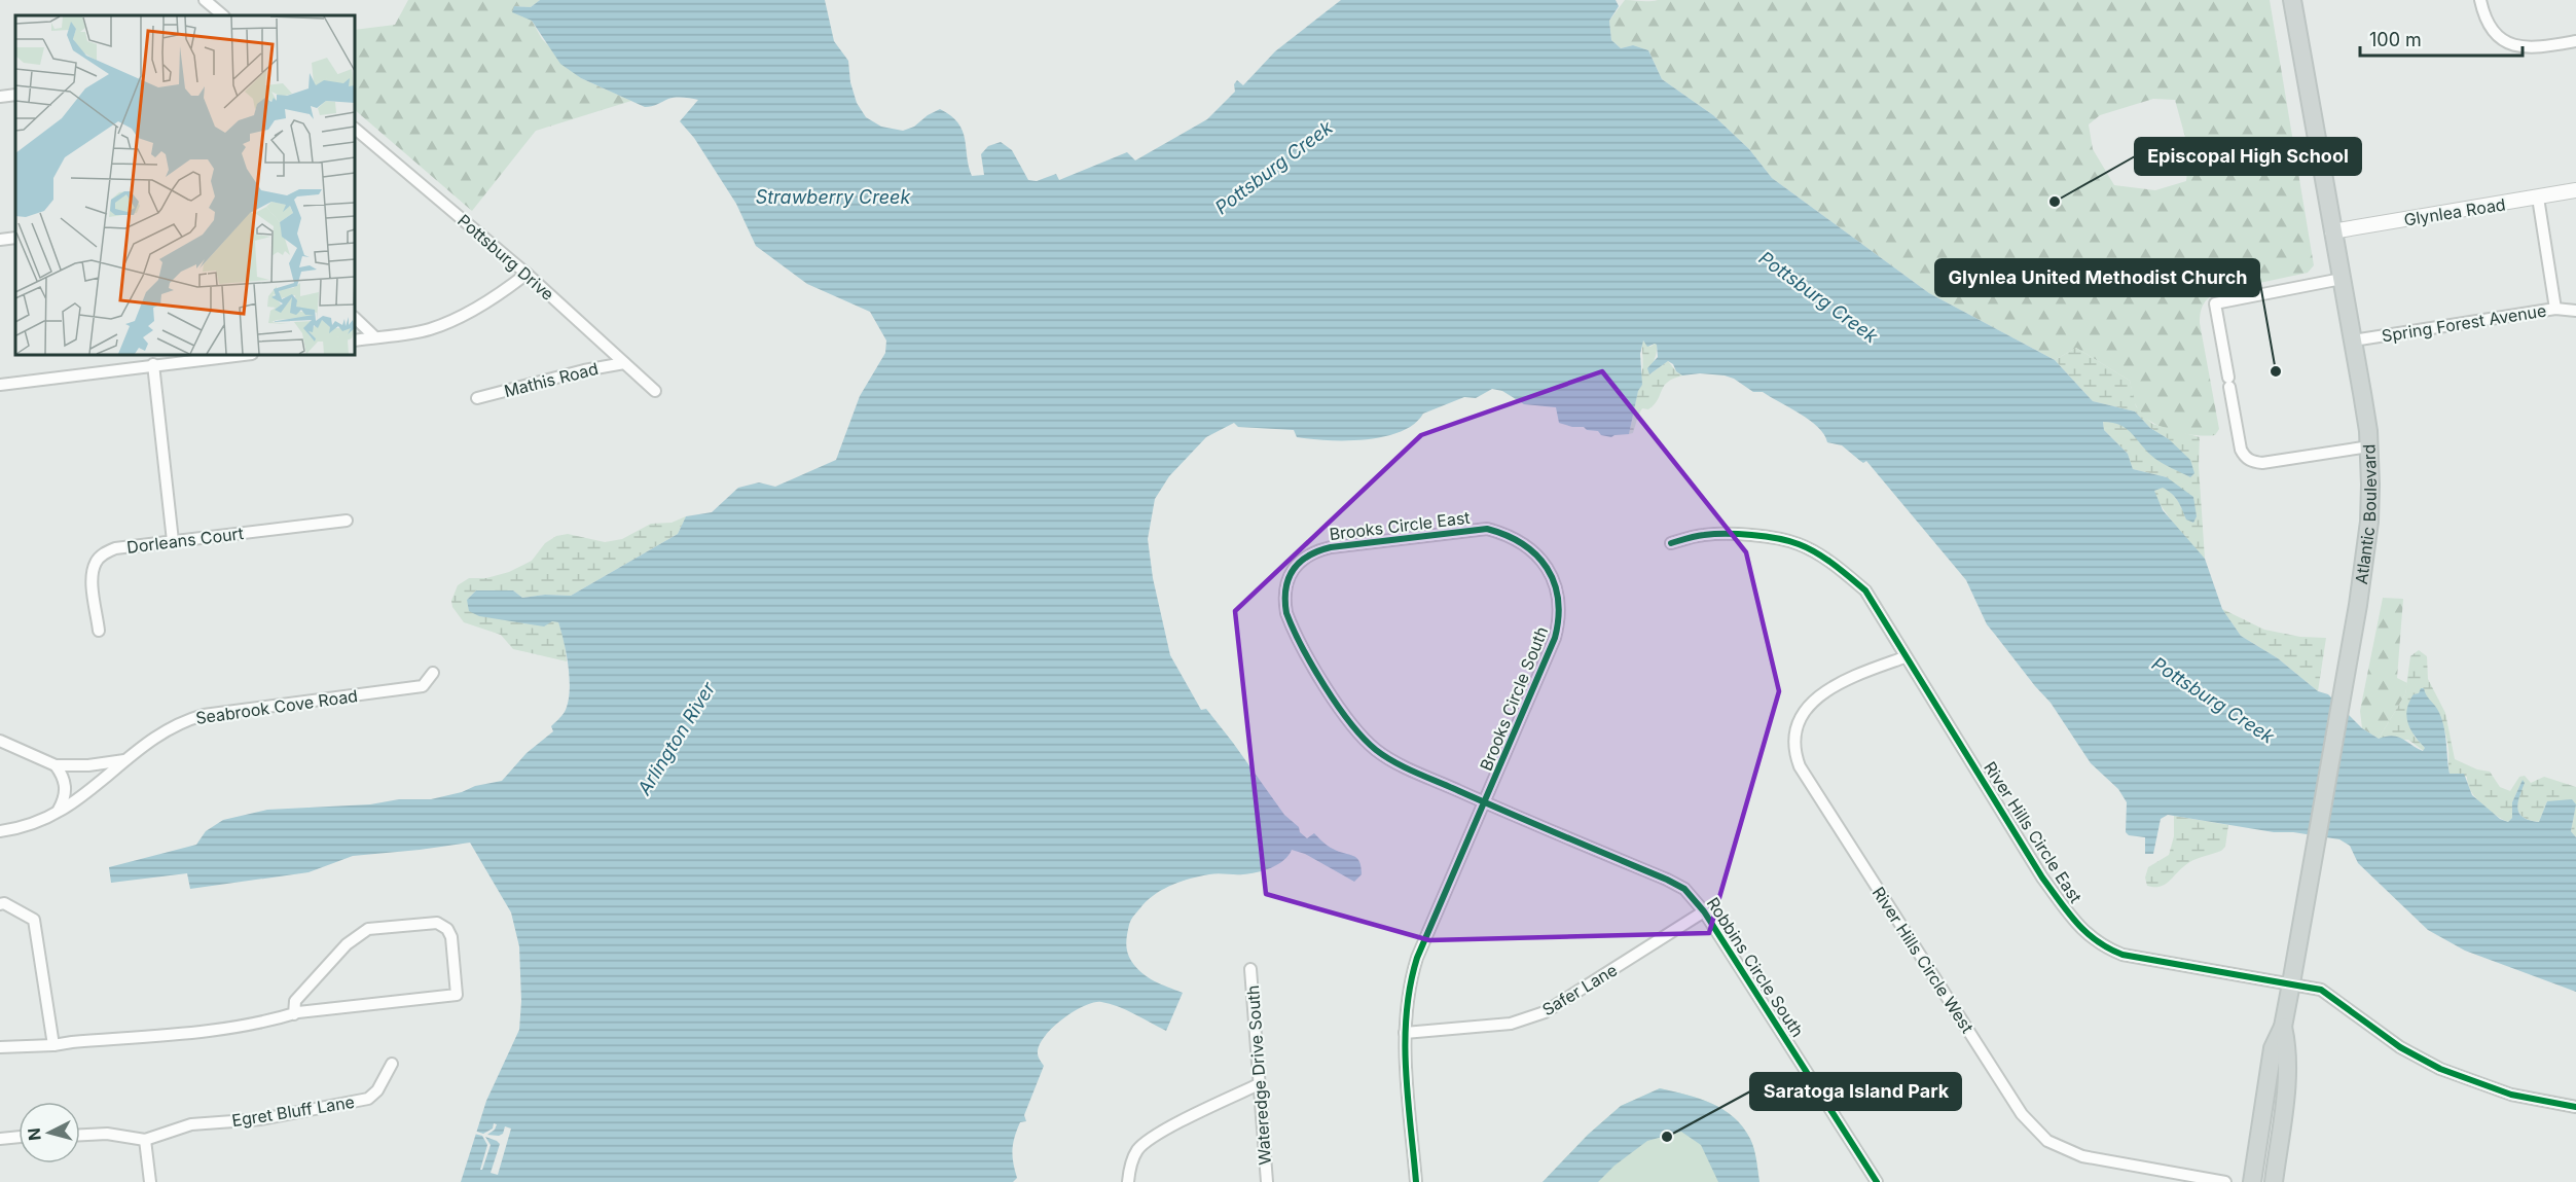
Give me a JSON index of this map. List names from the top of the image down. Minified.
{"streets":{"main road":["Atlantic Boulevard"],"street":["Glynlea Road","Pottsburg Drive","Spring Forest Avenue","Mathis Road","Brooks Circle East","Dorleans Court","Brooks Circle South","Seabrook Cove Road","River Hills Circle East","River Hills Circle West","Robbins Circle South","Safer Lane","Wateredge Drive South","Egret Bluff Lane"]},"crossings":[["Glynlea Road","Atlantic Boulevard"],["Pottsburg Drive","Mathis Road"],["Spring Forest Avenue","Atlantic Boulevard"],["Atlantic Boulevard","River Hills Circle East"],["Brooks Circle East","Brooks Circle South"],["Brooks Circle East","Robbins Circle South"],["Brooks Circle South","Robbins Circle South"],["Brooks Circle South","Safer Lane"],["River Hills Circle East","River Hills Circle West"],["Robbins Circle South","Safer Lane"]],"water":["Pottsburg Creek","Strawberry Creek","Arlington River"],"places":["Episcopal High School","Glynlea United Methodist Church","Saratoga Island Park"],"scale_bar":"100 m","north":"left"}
